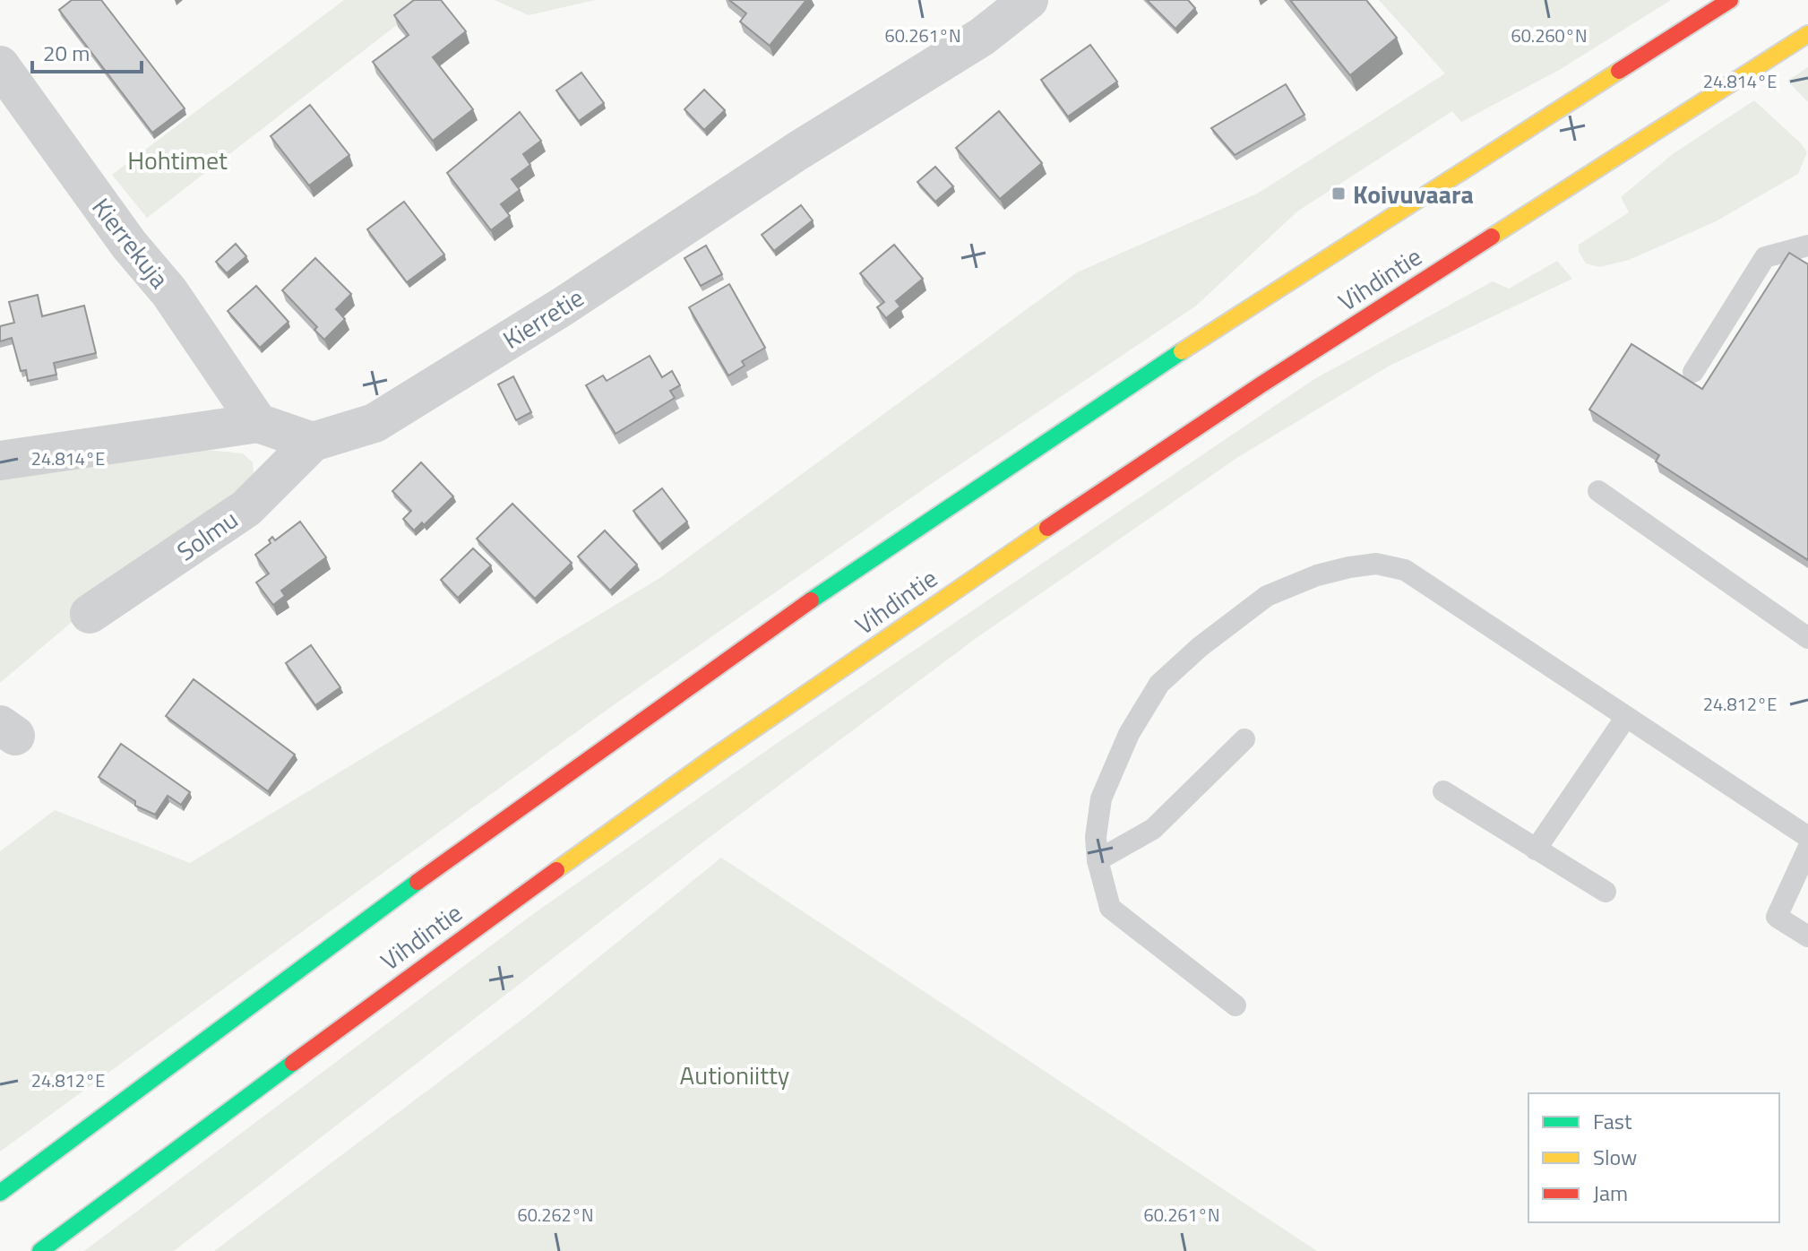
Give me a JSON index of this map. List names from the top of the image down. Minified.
{"streets":{"main road":["Vihdintie"],"street":["Kierrekuja","Kierretie","Solmu"]},"crossings":[["Kierretie","Solmu"]],"parks":["Hohtimet","Autioniitty"],"places":{"transit":["Koivuvaara"]},"legend":["Fast","Slow","Jam"],"scale_bar":"20 m","coordinates":["60.261°N","60.260°N","24.814°E","24.812°E","60.262°N"]}
